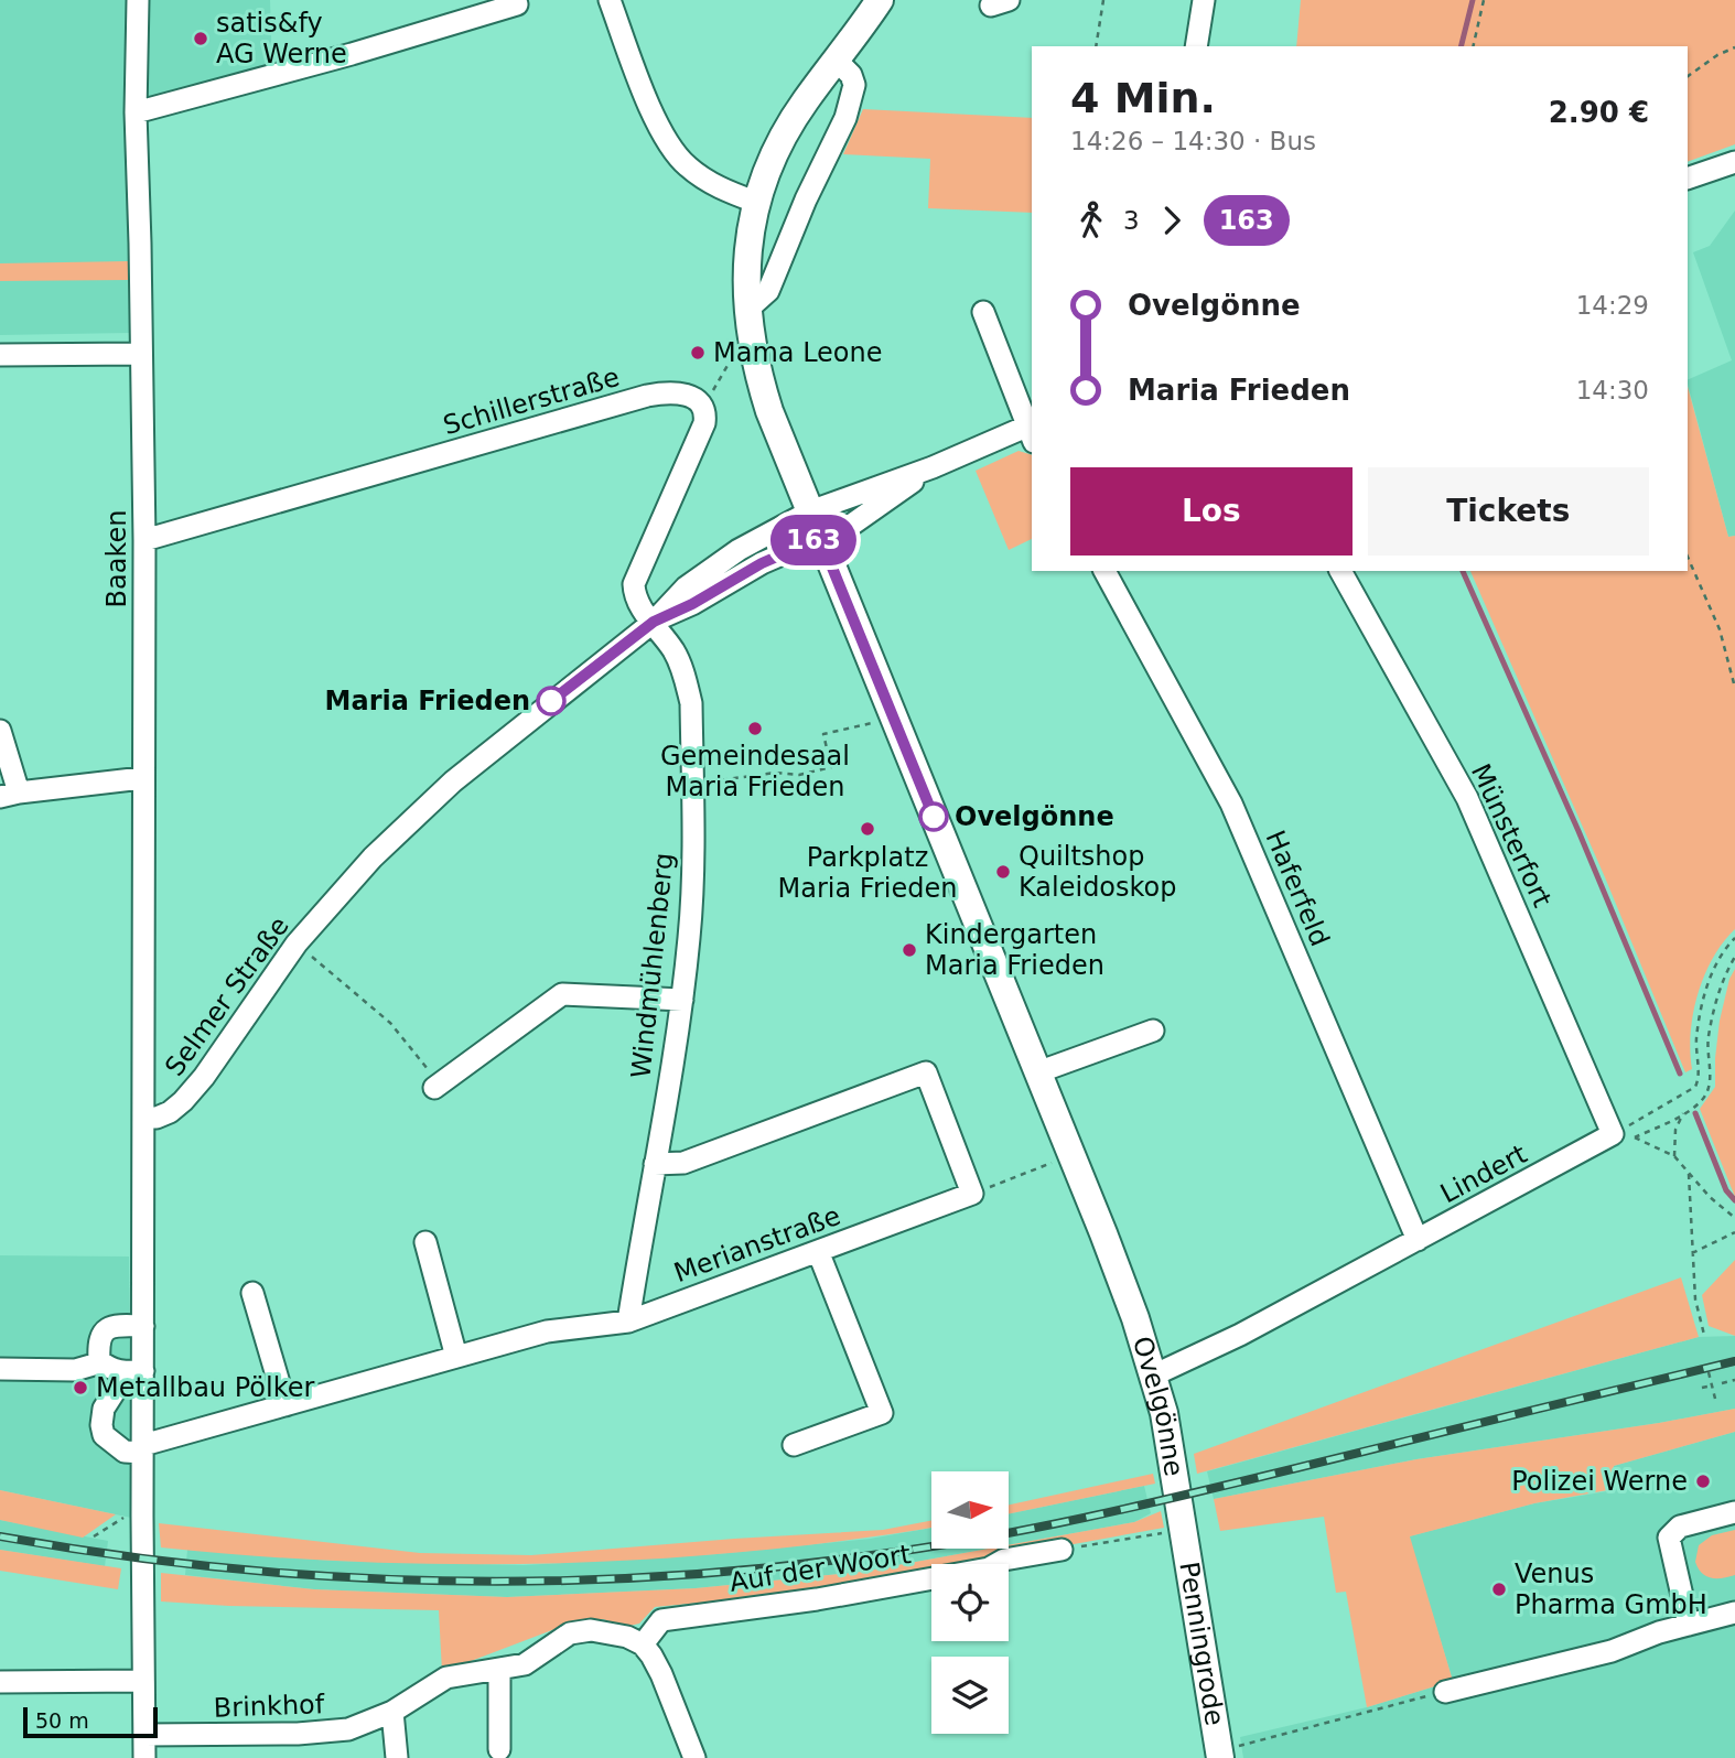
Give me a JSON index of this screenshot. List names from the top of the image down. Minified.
{"streets":{"main road":["Ovelgönne","Penningrode"],"street":["Schillerstraße","Baaken","Münsterfort","Haferfeld","Windmühlenberg","Selmer Straße","Lindert","Merianstraße","Auf der Woort","Brinkhof"]},"crossings":[["Schillerstraße","Baaken"],["Baaken","Selmer Straße"],["Münsterfort","Lindert"],["Haferfeld","Lindert"],["Windmühlenberg","Selmer Straße"],["Windmühlenberg","Merianstraße"],["Selmer Straße","Ovelgönne"],["Lindert","Ovelgönne"],["Ovelgönne","Penningrode"],["Auf der Woort","Brinkhof"]],"places":["satis&fy AG Werne","Mama Leone","Maria Frieden","Gemeindesaal Maria Frieden","Ovelgönne","Parkplatz Maria Frieden","Quiltshop Kaleidoskop","Kindergarten Maria Frieden","Metallbau Pölker","Polizei Werne","Venus Pharma GmbH"],"lines":["bus line 163"],"scale_bar":"50 m","north":"right","page":{"on_map":"163","heading":["4 Min.","14:26 – 14:30 · Bus","2.90 €"],"legs":["3","163"],"list":[{"name":"Ovelgönne","value":"14:29"},{"name":"Maria Frieden","value":"14:30"}],"buttons":["Los","Tickets"],"scale":"50 m"}}
